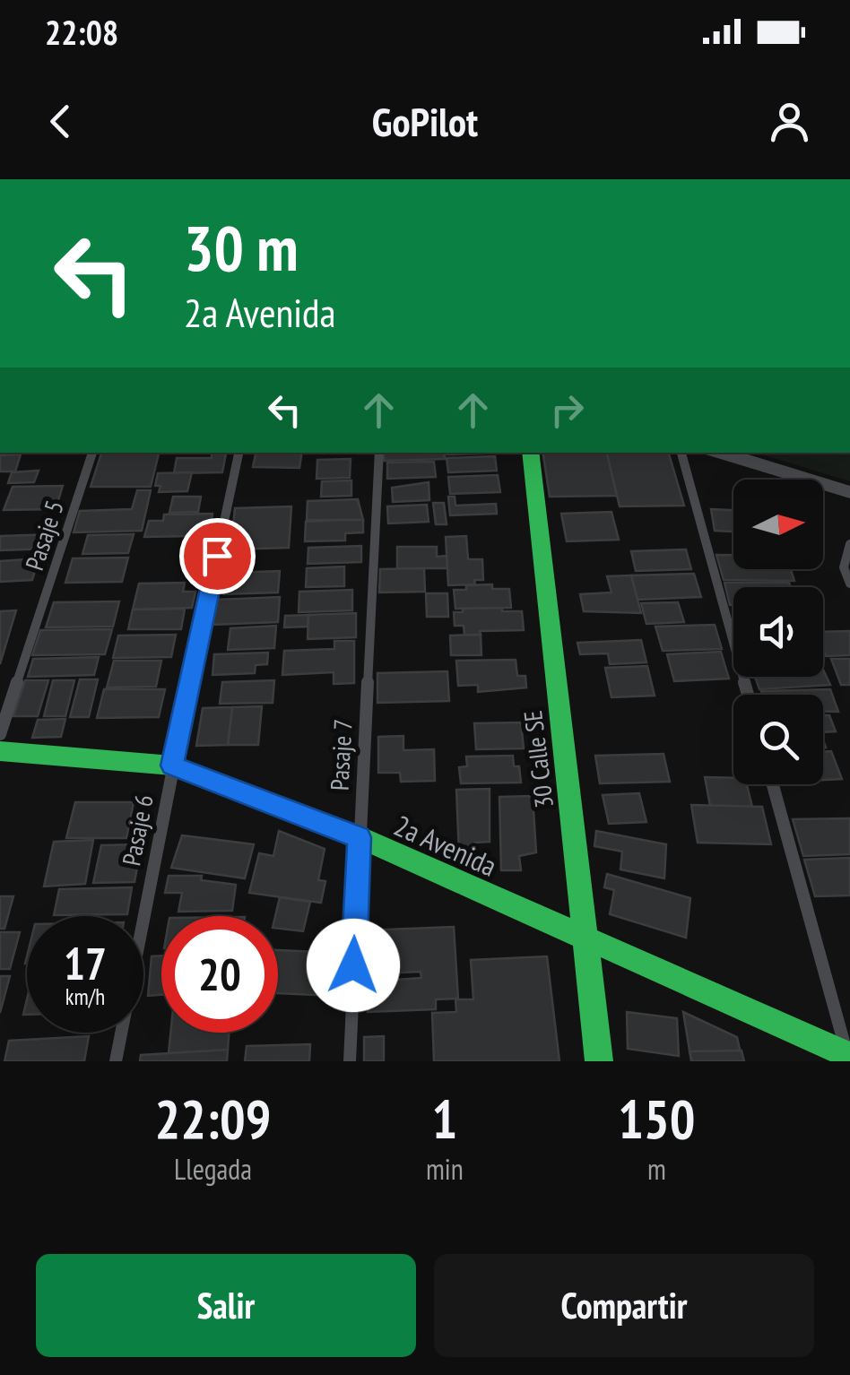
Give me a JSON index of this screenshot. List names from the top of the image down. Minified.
{"streets":{"street":["30 Calle SE","2a Avenida"],"lane":["Pasaje 5","Pasaje 7","Pasaje 6"]},"crossings":[["Pasaje 7","2a Avenida"],["30 Calle SE","2a Avenida"],["Pasaje 6","2a Avenida"]],"north":"right","page":{"status":"22:08","header":"GoPilot","turn":["30 m","2a Avenida"],"speed":"17 km/h","limit":"20","eta":["22:09","Llegada","1","min","150","m"],"buttons":["Salir","Compartir"]}}
